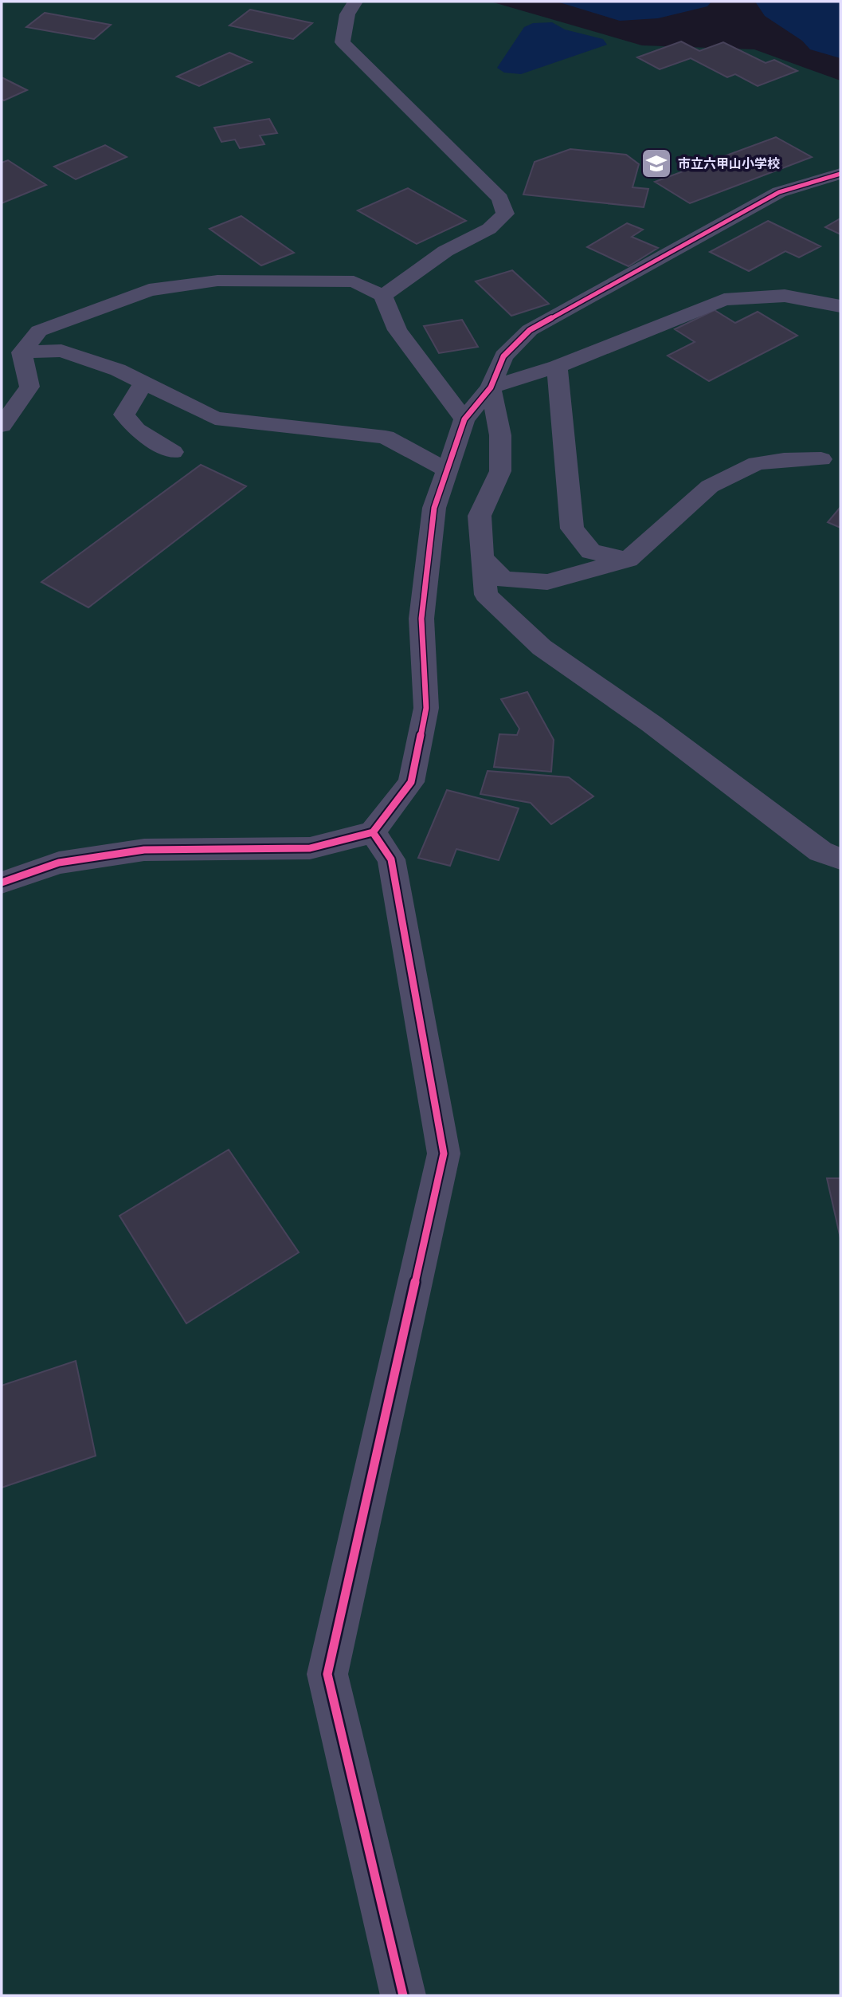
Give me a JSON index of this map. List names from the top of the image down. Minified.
{"places":{"school or university":["市立六甲山小学校"]}}
